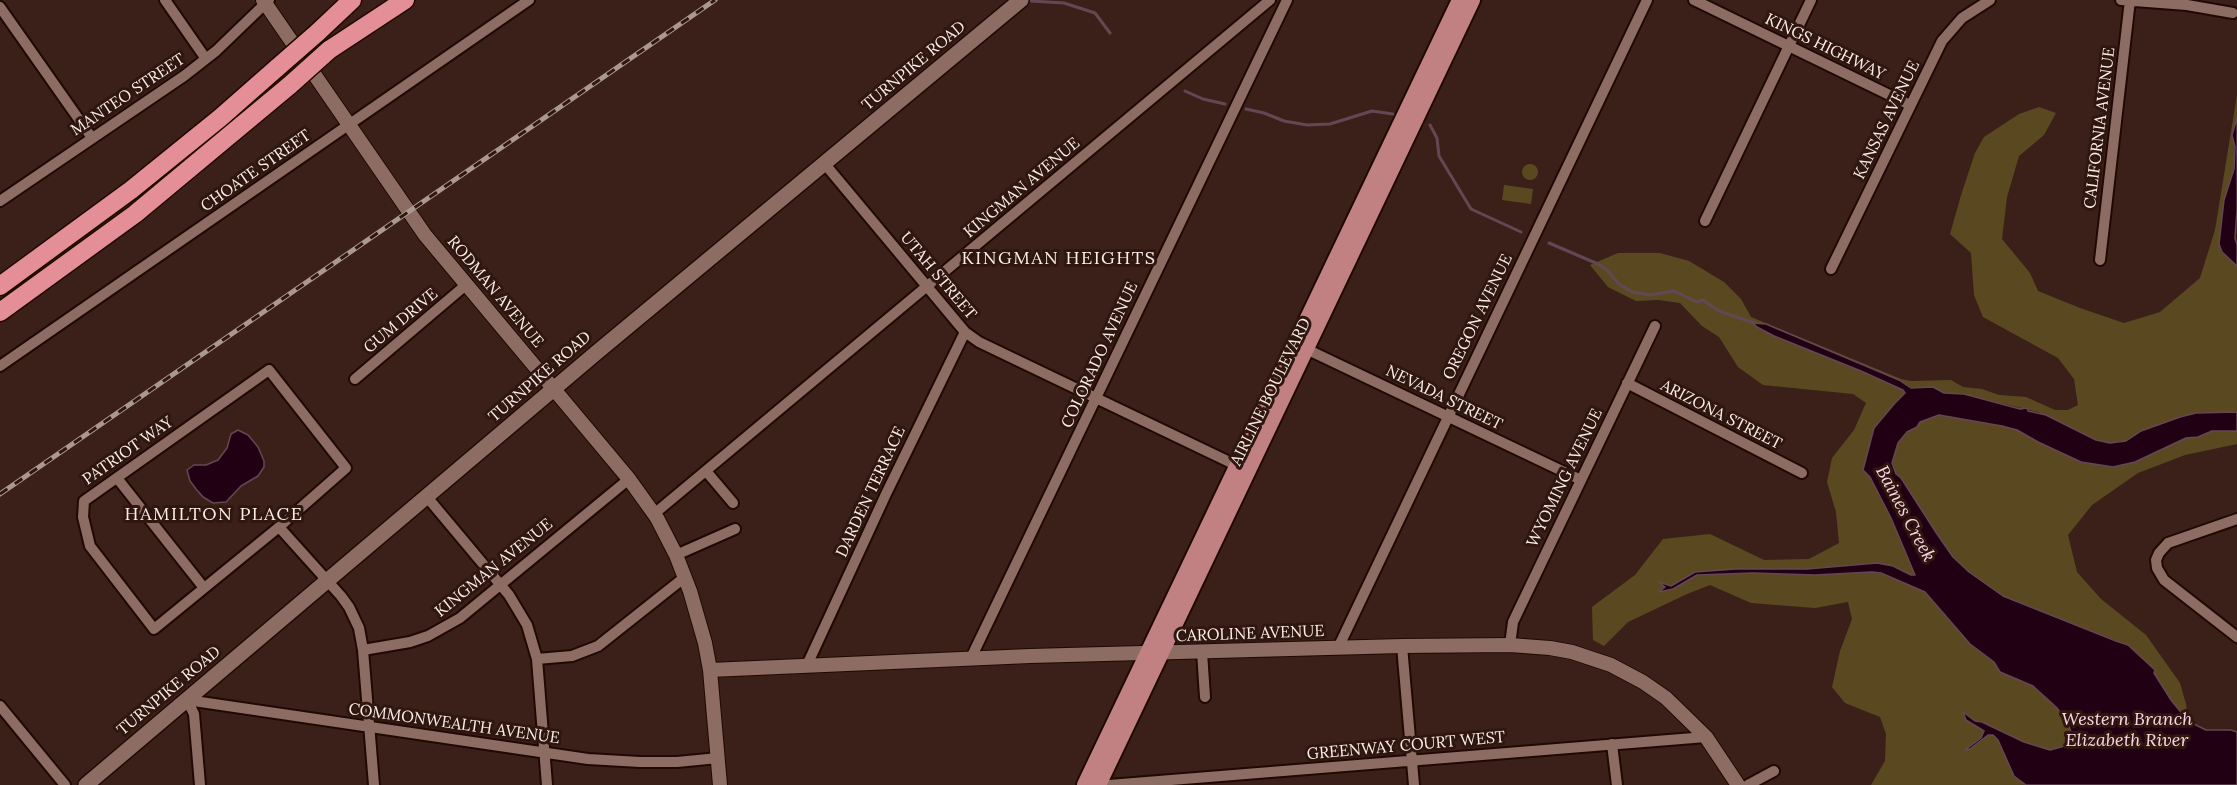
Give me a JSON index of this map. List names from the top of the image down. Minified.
{"streets":{"main road":["TURNPIKE ROAD","AIRLINE BOULEVARD"],"street":["KINGS HIGHWAY","MANTEO STREET","KANSAS AVENUE","CALIFORNIA AVENUE","CHOATE STREET","KINGMAN AVENUE","UTAH STREET","RODMAN AVENUE","OREGON AVENUE","GUM DRIVE","COLORADO AVENUE","NEVADA STREET","ARIZONA STREET","PATRIOT WAY","WYOMING AVENUE","DARDEN TERRACE","CAROLINE AVENUE","COMMONWEALTH AVENUE","GREENWAY COURT WEST"]},"crossings":[["KINGS HIGHWAY","KANSAS AVENUE"],["TURNPIKE ROAD","UTAH STREET"],["TURNPIKE ROAD","RODMAN AVENUE"],["TURNPIKE ROAD","COMMONWEALTH AVENUE"],["MANTEO STREET","RODMAN AVENUE"],["CHOATE STREET","RODMAN AVENUE"],["KINGMAN AVENUE","UTAH STREET"],["KINGMAN AVENUE","RODMAN AVENUE"],["UTAH STREET","COLORADO AVENUE"],["UTAH STREET","AIRLINE BOULEVARD"],["UTAH STREET","DARDEN TERRACE"],["RODMAN AVENUE","GUM DRIVE"],["RODMAN AVENUE","CAROLINE AVENUE"],["RODMAN AVENUE","COMMONWEALTH AVENUE"],["OREGON AVENUE","NEVADA STREET"],["OREGON AVENUE","CAROLINE AVENUE"],["COLORADO AVENUE","CAROLINE AVENUE"],["AIRLINE BOULEVARD","NEVADA STREET"],["AIRLINE BOULEVARD","CAROLINE AVENUE"],["NEVADA STREET","WYOMING AVENUE"],["ARIZONA STREET","WYOMING AVENUE"],["WYOMING AVENUE","CAROLINE AVENUE"],["DARDEN TERRACE","CAROLINE AVENUE"],["CAROLINE AVENUE","GREENWAY COURT WEST"]],"districts":["KINGMAN HEIGHTS","HAMILTON PLACE"],"water":["Baines Creek","Western Branch Elizabeth River"]}
